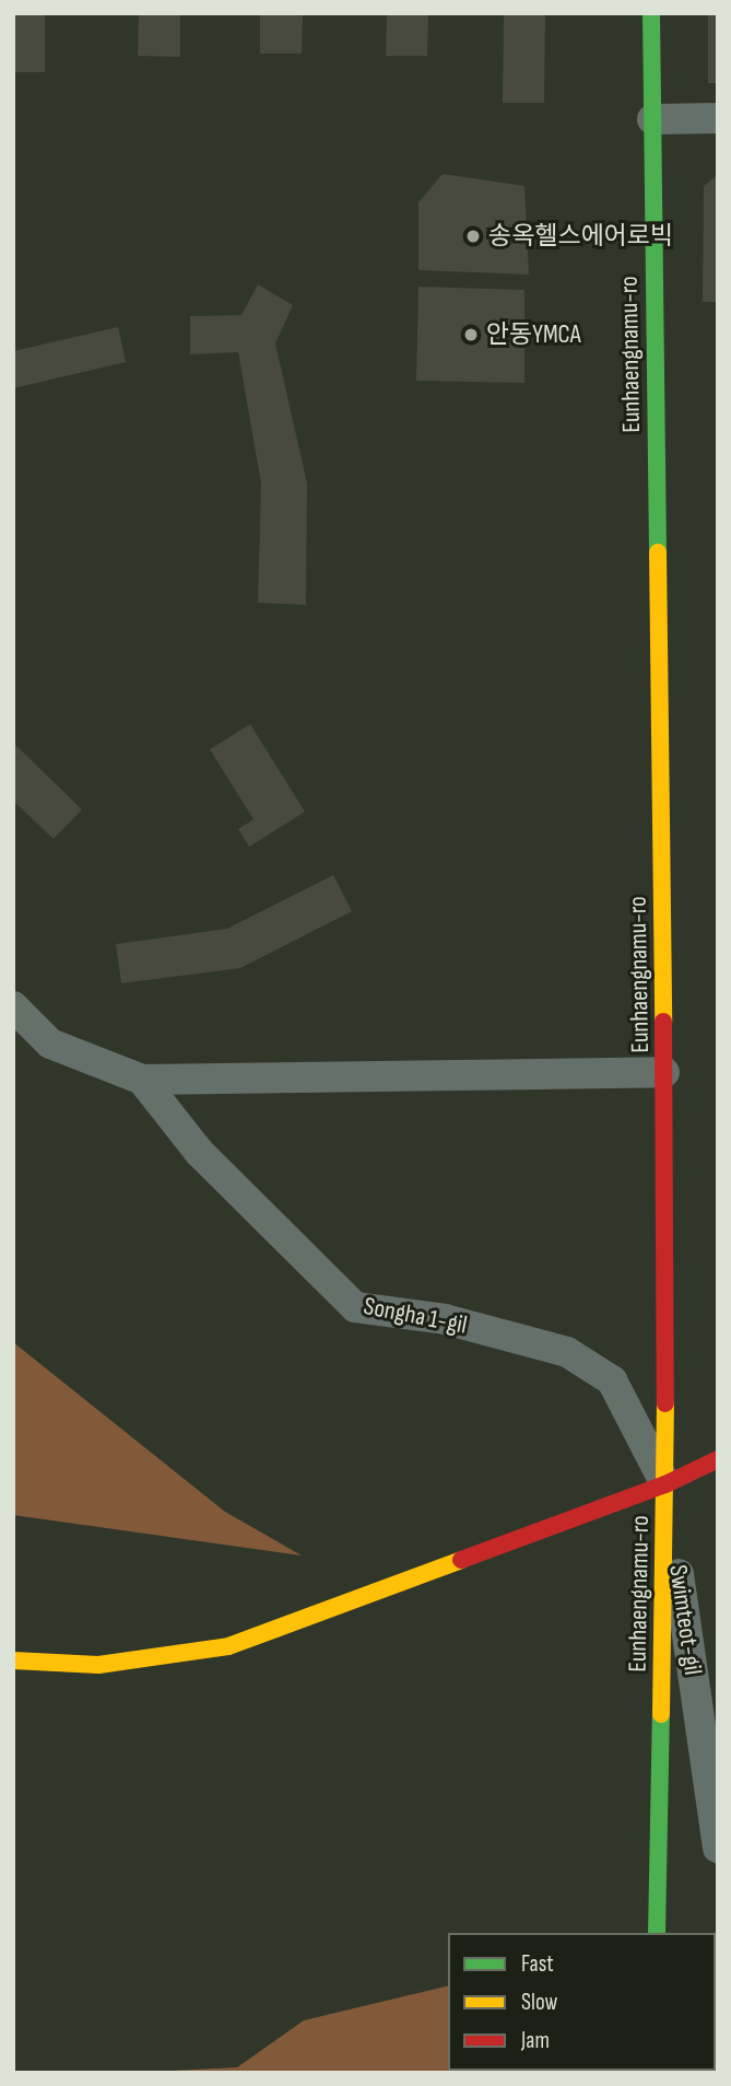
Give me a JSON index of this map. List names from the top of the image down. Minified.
{"streets":{"street":["Eunhaengnamu-ro","Songha 1-gil","Swimteot-gil"]},"crossings":[["Eunhaengnamu-ro","Songha 1-gil"],["Eunhaengnamu-ro","Swimteot-gil"],["Songha 1-gil","Swimteot-gil"]],"places":["송옥헬스에어로빅","안동YMCA"],"legend":["Fast","Slow","Jam"]}
